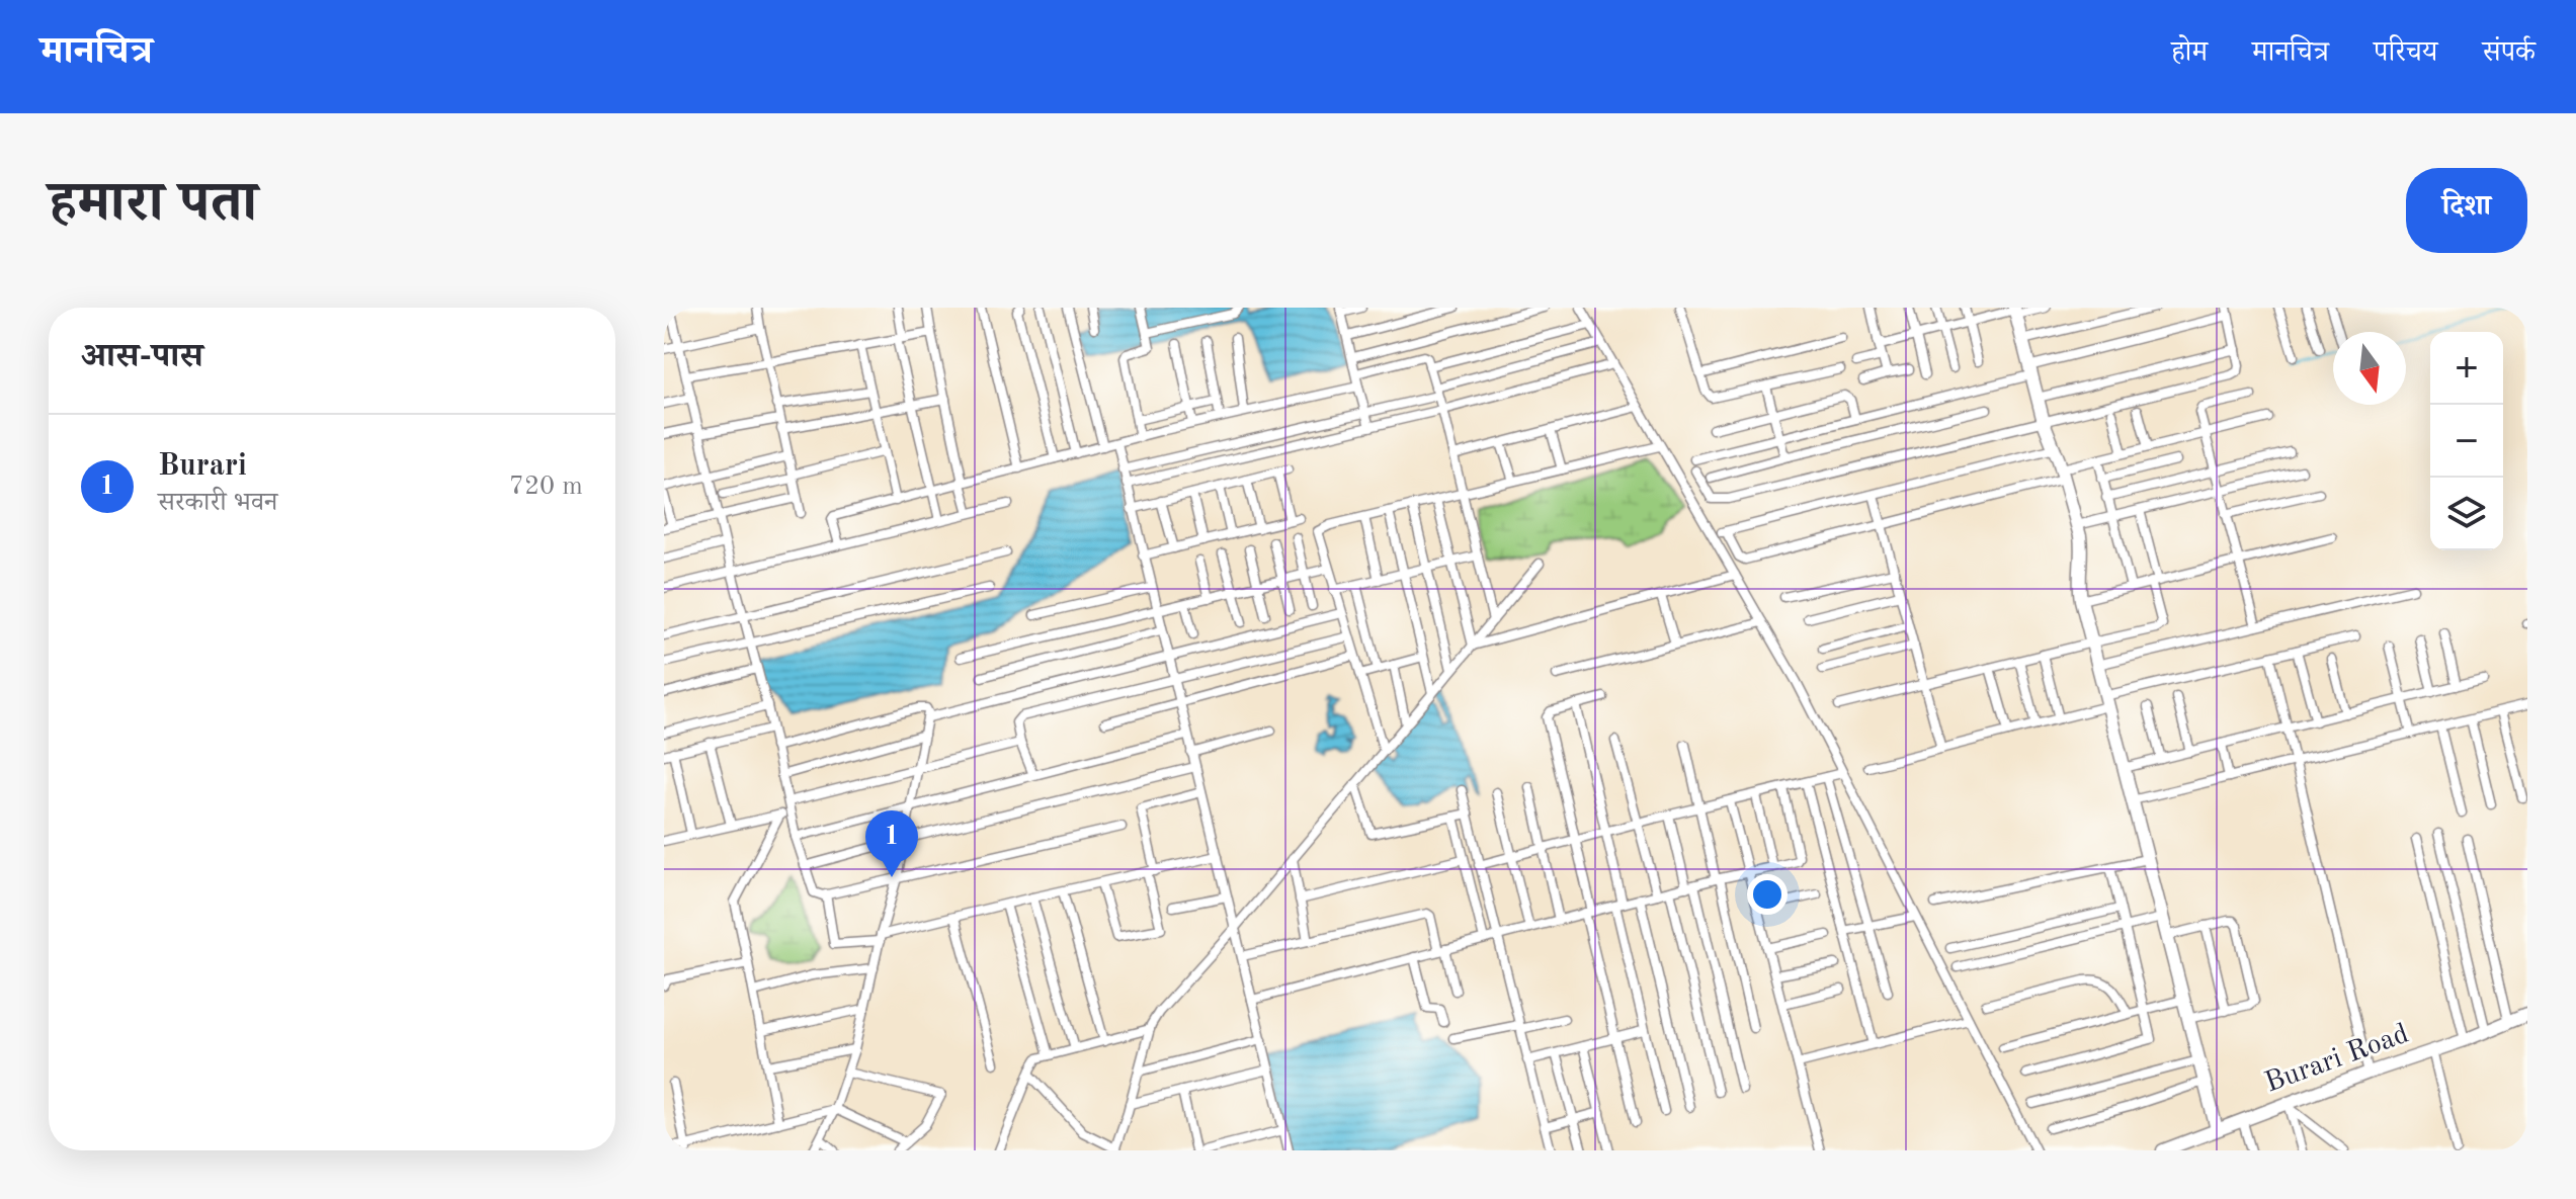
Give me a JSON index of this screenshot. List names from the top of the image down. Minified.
{"streets":{"street":["Burari Road"]},"north":"bottom","page":{"header":"मानचित्र","nav":["होम","मानचित्र","परिचय","संपर्क"],"title":"हमारा पता","buttons":"दिशा","heading":"आस-पास","map_buttons":["+","−"],"list":[{"mark":"1","name":"Burari","note":"सरकारी भवन","value":"720 m"}],"pins":"1"}}
